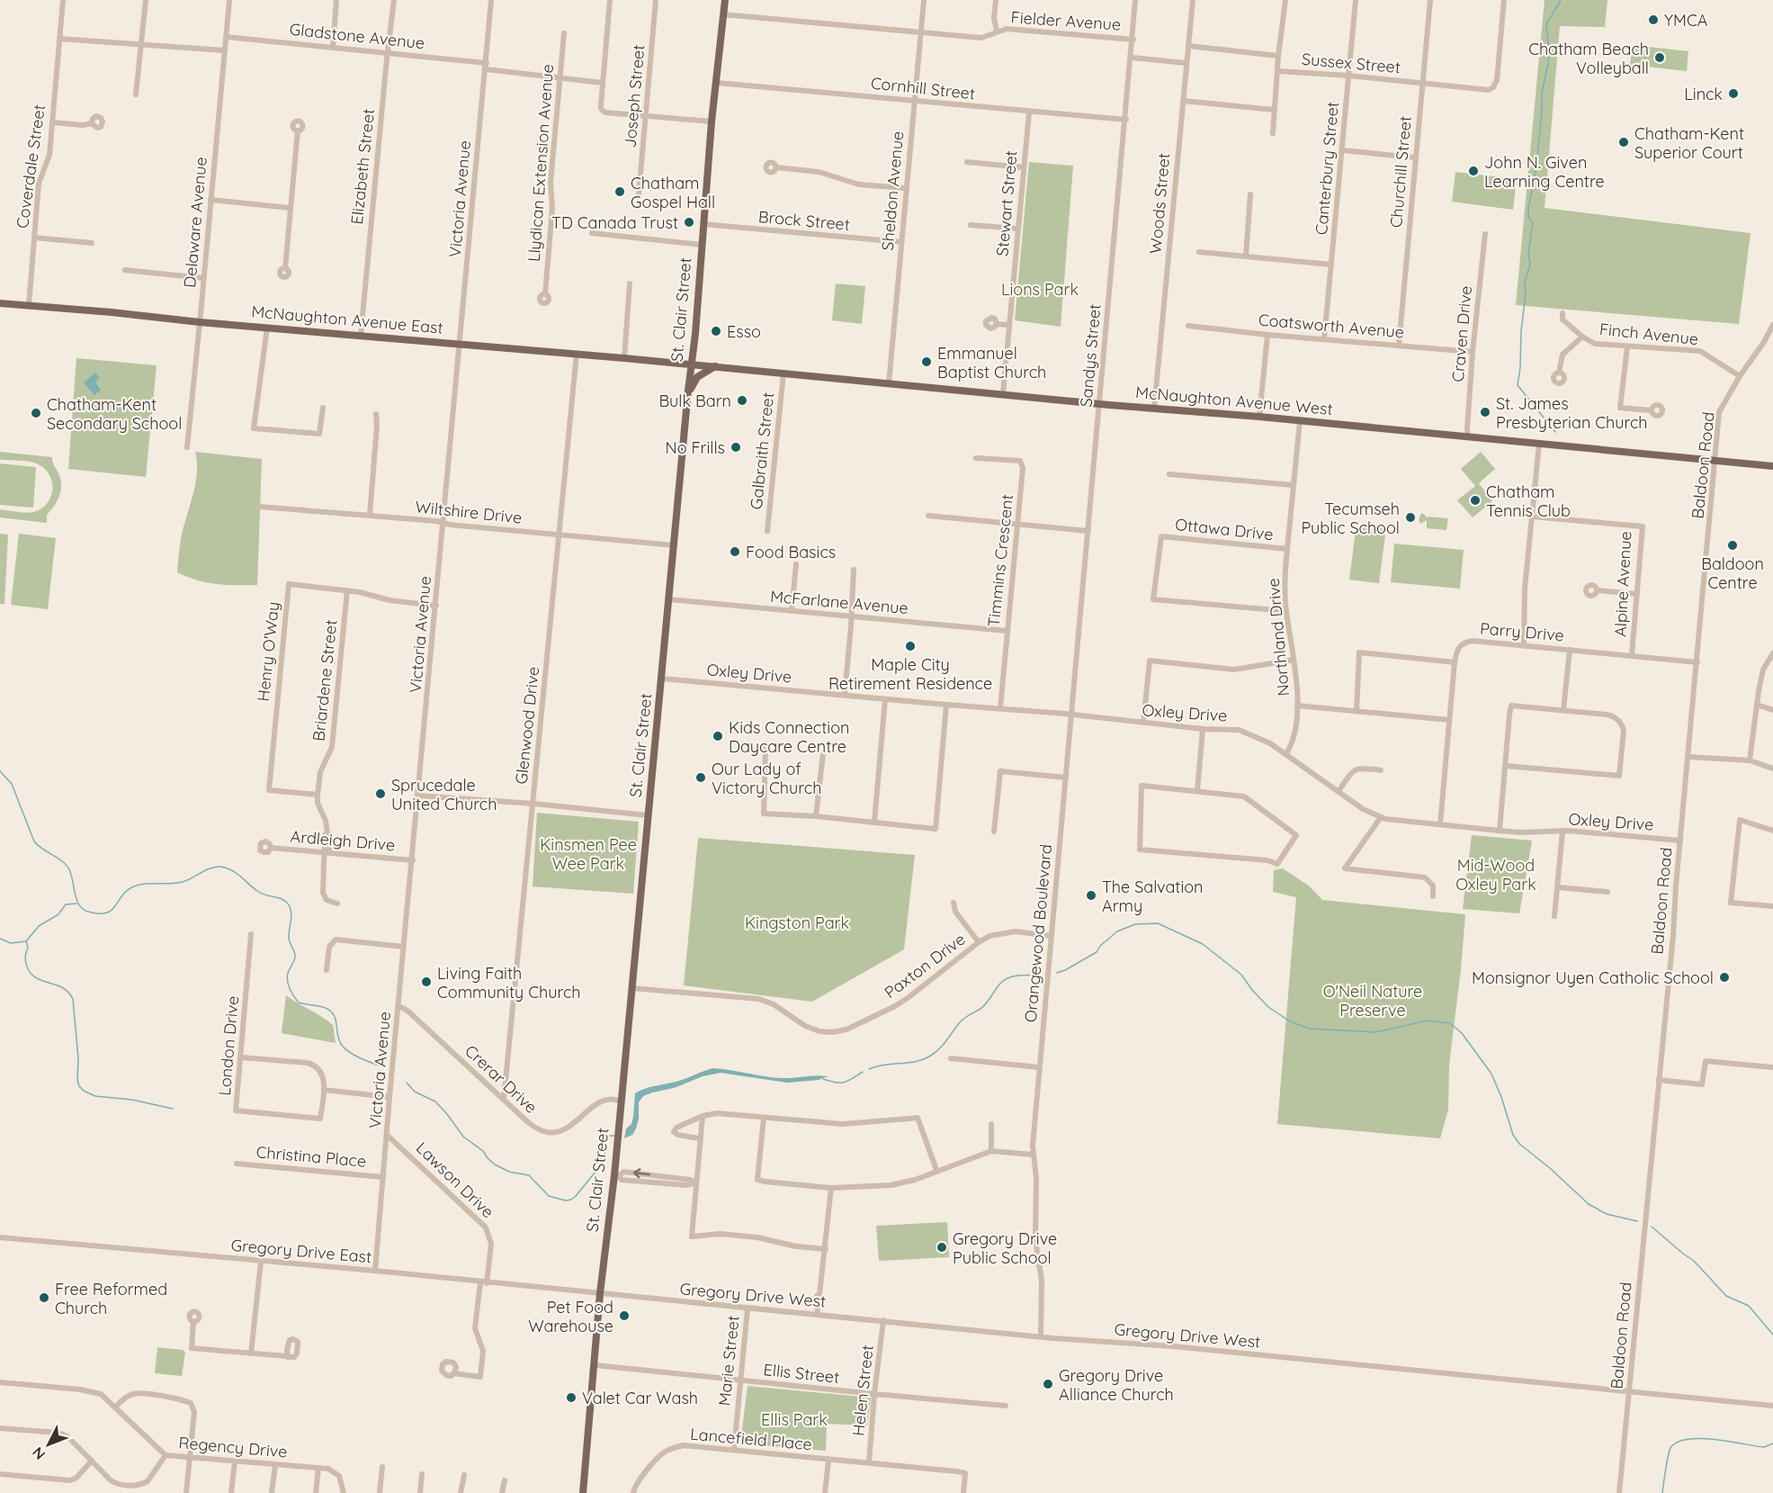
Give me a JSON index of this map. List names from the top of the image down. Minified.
{"streets":{"main road":["St. Clair Street","McNaughton Avenue East","McNaughton Avenue West"],"street":["Fielder Avenue","Gladstone Avenue","Sussex Street","Cornhill Street","Joseph Street","Llydican Extension Avenue","Coverdale Street","Elizabeth Street","Canterbury Street","Churchill Street","Sheldon Avenue","Victoria Avenue","Stewart Street","Woods Street","Brock Street","Delaware Avenue","Coatsworth Avenue","Craven Drive","Finch Avenue","Sandys Street","Galbraith Street","Baldoon Road","Wiltshire Drive","Ottawa Drive","Timmins Crescent","Alpine Avenue","McFarlane Avenue","Parry Drive","Northland Drive","Henry O'Way","Oxley Drive","Briardene Street","Glenwood Drive","Ardleigh Drive","Orangewood Boulevard","Paxton Drive","London Drive","Crerar Drive","Christina Place","Lawson Drive","Gregory Drive East","Gregory Drive West","Marie Street","Ellis Street","Helen Street","Lancefield Place","Regency Drive"]},"crossings":[["Fielder Avenue","Sheldon Avenue"],["Fielder Avenue","St. Clair Street"],["Fielder Avenue","Sandys Street"],["Gladstone Avenue","Llydican Extension Avenue"],["Gladstone Avenue","Elizabeth Street"],["Gladstone Avenue","Victoria Avenue"],["Gladstone Avenue","Delaware Avenue"],["Sussex Street","Canterbury Street"],["Sussex Street","Churchill Street"],["Sussex Street","Woods Street"],["Cornhill Street","Sheldon Avenue"],["Cornhill Street","Stewart Street"],["Cornhill Street","St. Clair Street"],["Cornhill Street","Sandys Street"],["Coverdale Street","McNaughton Avenue East"],["Elizabeth Street","McNaughton Avenue East"],["Canterbury Street","Coatsworth Avenue"],["Churchill Street","Coatsworth Avenue"],["Sheldon Avenue","Brock Street"],["Sheldon Avenue","McNaughton Avenue West"],["Victoria Avenue","McNaughton Avenue East"],["Victoria Avenue","Wiltshire Drive"],["Victoria Avenue","Henry O'Way"],["Victoria Avenue","Ardleigh Drive"],["Victoria Avenue","Crerar Drive"],["Victoria Avenue","Christina Place"],["Victoria Avenue","Lawson Drive"],["Victoria Avenue","Gregory Drive East"],["Stewart Street","McNaughton Avenue West"],["Woods Street","McNaughton Avenue West"],["Brock Street","St. Clair Street"],["Delaware Avenue","McNaughton Avenue East"],["St. Clair Street","McNaughton Avenue East"],["St. Clair Street","McNaughton Avenue West"],["St. Clair Street","Wiltshire Drive"],["St. Clair Street","McFarlane Avenue"],["St. Clair Street","Oxley Drive"],["St. Clair Street","Paxton Drive"],["St. Clair Street","Crerar Drive"],["St. Clair Street","Gregory Drive East"],["St. Clair Street","Gregory Drive West"],["St. Clair Street","Ellis Street"],["McNaughton Avenue East","McNaughton Avenue West"],["McNaughton Avenue East","Glenwood Drive"],["Coatsworth Avenue","Craven Drive"],["Craven Drive","McNaughton Avenue West"],["Finch Avenue","Baldoon Road"],["Sandys Street","McNaughton Avenue West"],["Sandys Street","Oxley Drive"],["Sandys Street","Orangewood Boulevard"],["McNaughton Avenue West","Galbraith Street"],["McNaughton Avenue West","Baldoon Road"],["McNaughton Avenue West","Northland Drive"],["Baldoon Road","Parry Drive"],["Baldoon Road","Oxley Drive"],["Baldoon Road","Gregory Drive West"],["Wiltshire Drive","Glenwood Drive"],["Ottawa Drive","Northland Drive"],["Timmins Crescent","McFarlane Avenue"],["Timmins Crescent","Oxley Drive"],["Alpine Avenue","Parry Drive"],["Parry Drive","Oxley Drive"],["Northland Drive","Oxley Drive"],["Henry O'Way","Briardene Street"],["Oxley Drive","Orangewood Boulevard"],["Briardene Street","Ardleigh Drive"],["Glenwood Drive","Crerar Drive"],["Orangewood Boulevard","Paxton Drive"],["Orangewood Boulevard","Gregory Drive West"],["Lawson Drive","Gregory Drive East"],["Gregory Drive East","Gregory Drive West"],["Gregory Drive West","Marie Street"],["Gregory Drive West","Helen Street"],["Marie Street","Ellis Street"],["Marie Street","Lancefield Place"],["Ellis Street","Helen Street"],["Helen Street","Lancefield Place"]],"parks":["Lions Park","Kinsmen Pee Wee Park","Mid-Wood Oxley Park","Kingston Park","O'Neil Nature Preserve","Ellis Park"],"places":["YMCA","Chatham Beach Volleyball","Linck","Chatham-Kent Superior Court","John N. Given Learning Centre","Chatham Gospel Hall","TD Canada Trust","Esso","Emmanuel Baptist Church","Bulk Barn","St. James Presbyterian Church","Chatham-Kent Secondary School","No Frills","Chatham Tennis Club","Tecumseh Public School","Baldoon Centre","Food Basics","Maple City Retirement Residence","Kids Connection Daycare Centre","Our Lady of Victory Church","Sprucedale United Church","The Salvation Army","Monsignor Uyen Catholic School","Living Faith Community Church","Gregory Drive Public School","Free Reformed Church","Pet Food Warehouse","Gregory Drive Alliance Church","Valet Car Wash"],"north":"bottom left"}
